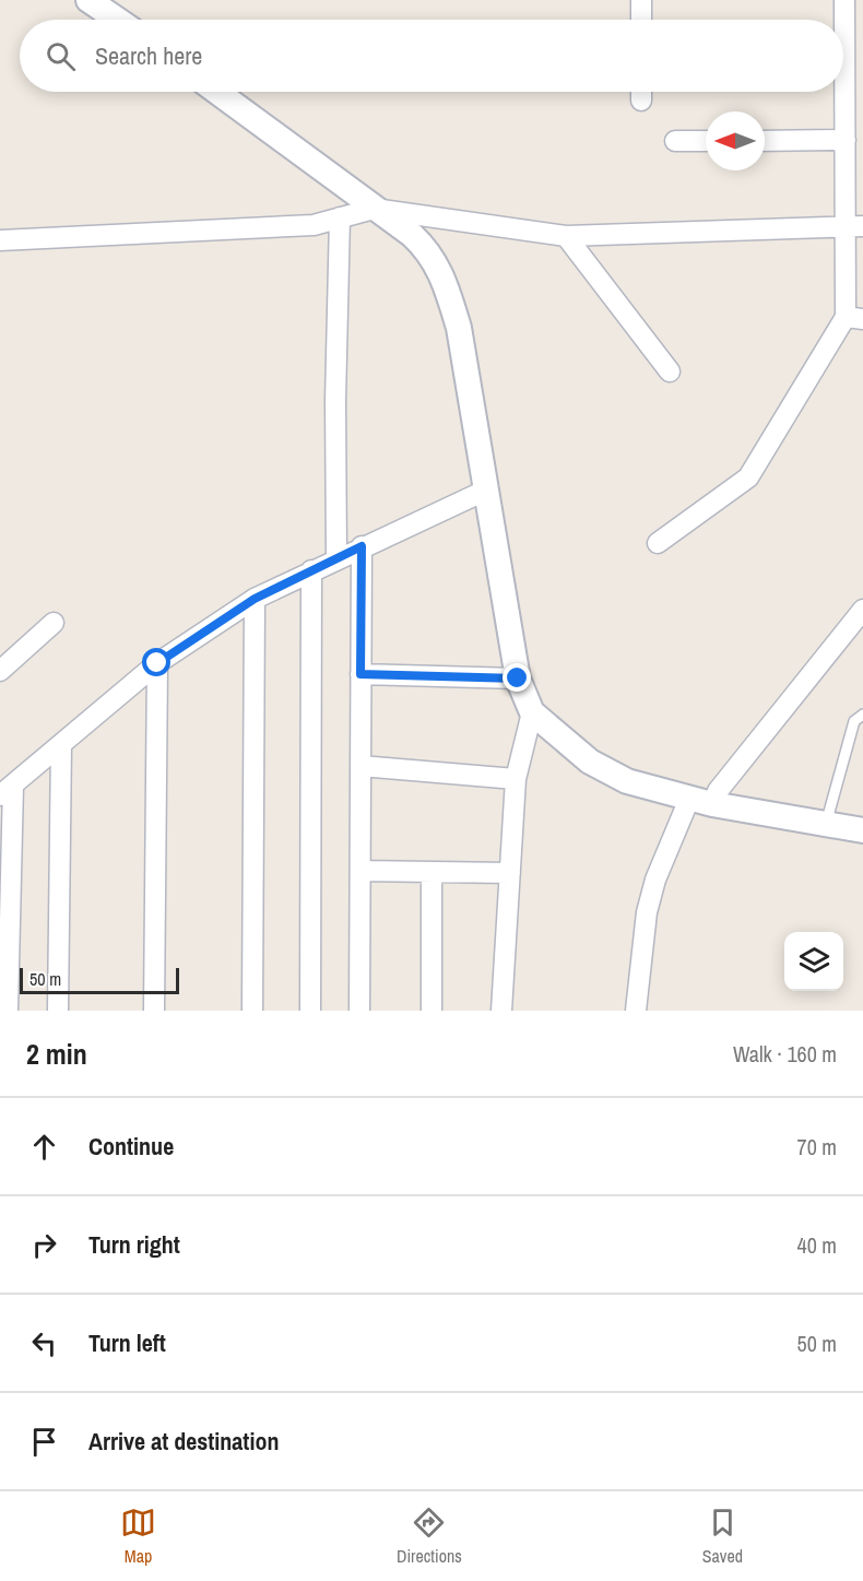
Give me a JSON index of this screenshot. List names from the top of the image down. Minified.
{"scale_bar":"50 m","north":"left","page":{"search":"Search here","scale":"50 m","heading":["2 min","Walk · 160 m"],"list":[["Continue","70 m"],["Turn right","40 m"],["Turn left","50 m"],"Arrive at destination"],"nav":["Map","Directions","Saved"]}}
